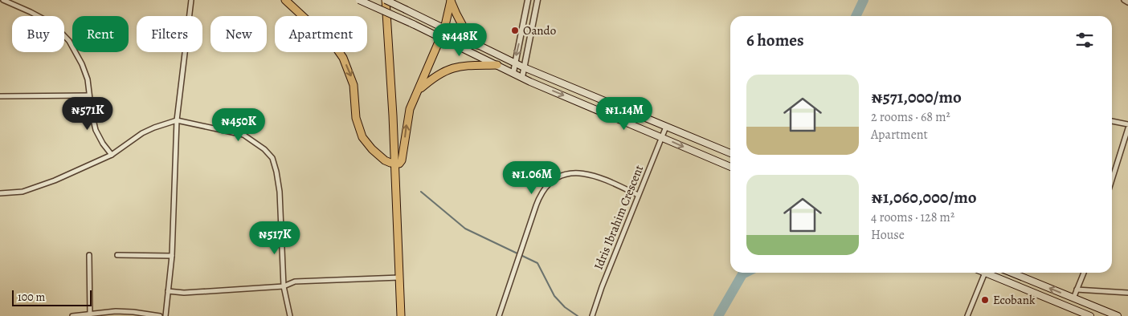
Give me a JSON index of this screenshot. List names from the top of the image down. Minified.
{"streets":{"street":["Idris Ibrahim Crescent"]},"places":["Oando","Ecobank"],"scale_bar":"100 m","page":{"chip":["Buy","Rent","Filters","New","Apartment"],"heading":"6 homes","price":["₦448K","₦571K","₦1.14M","₦450K","₦1.06M","₦517K"],"list":[{"name":"₦571,000/mo","note":"2 rooms · 68 m² · Apartment"},{"name":"₦1,060,000/mo","note":"4 rooms · 128 m² · House"}],"scale":"100 m"}}
